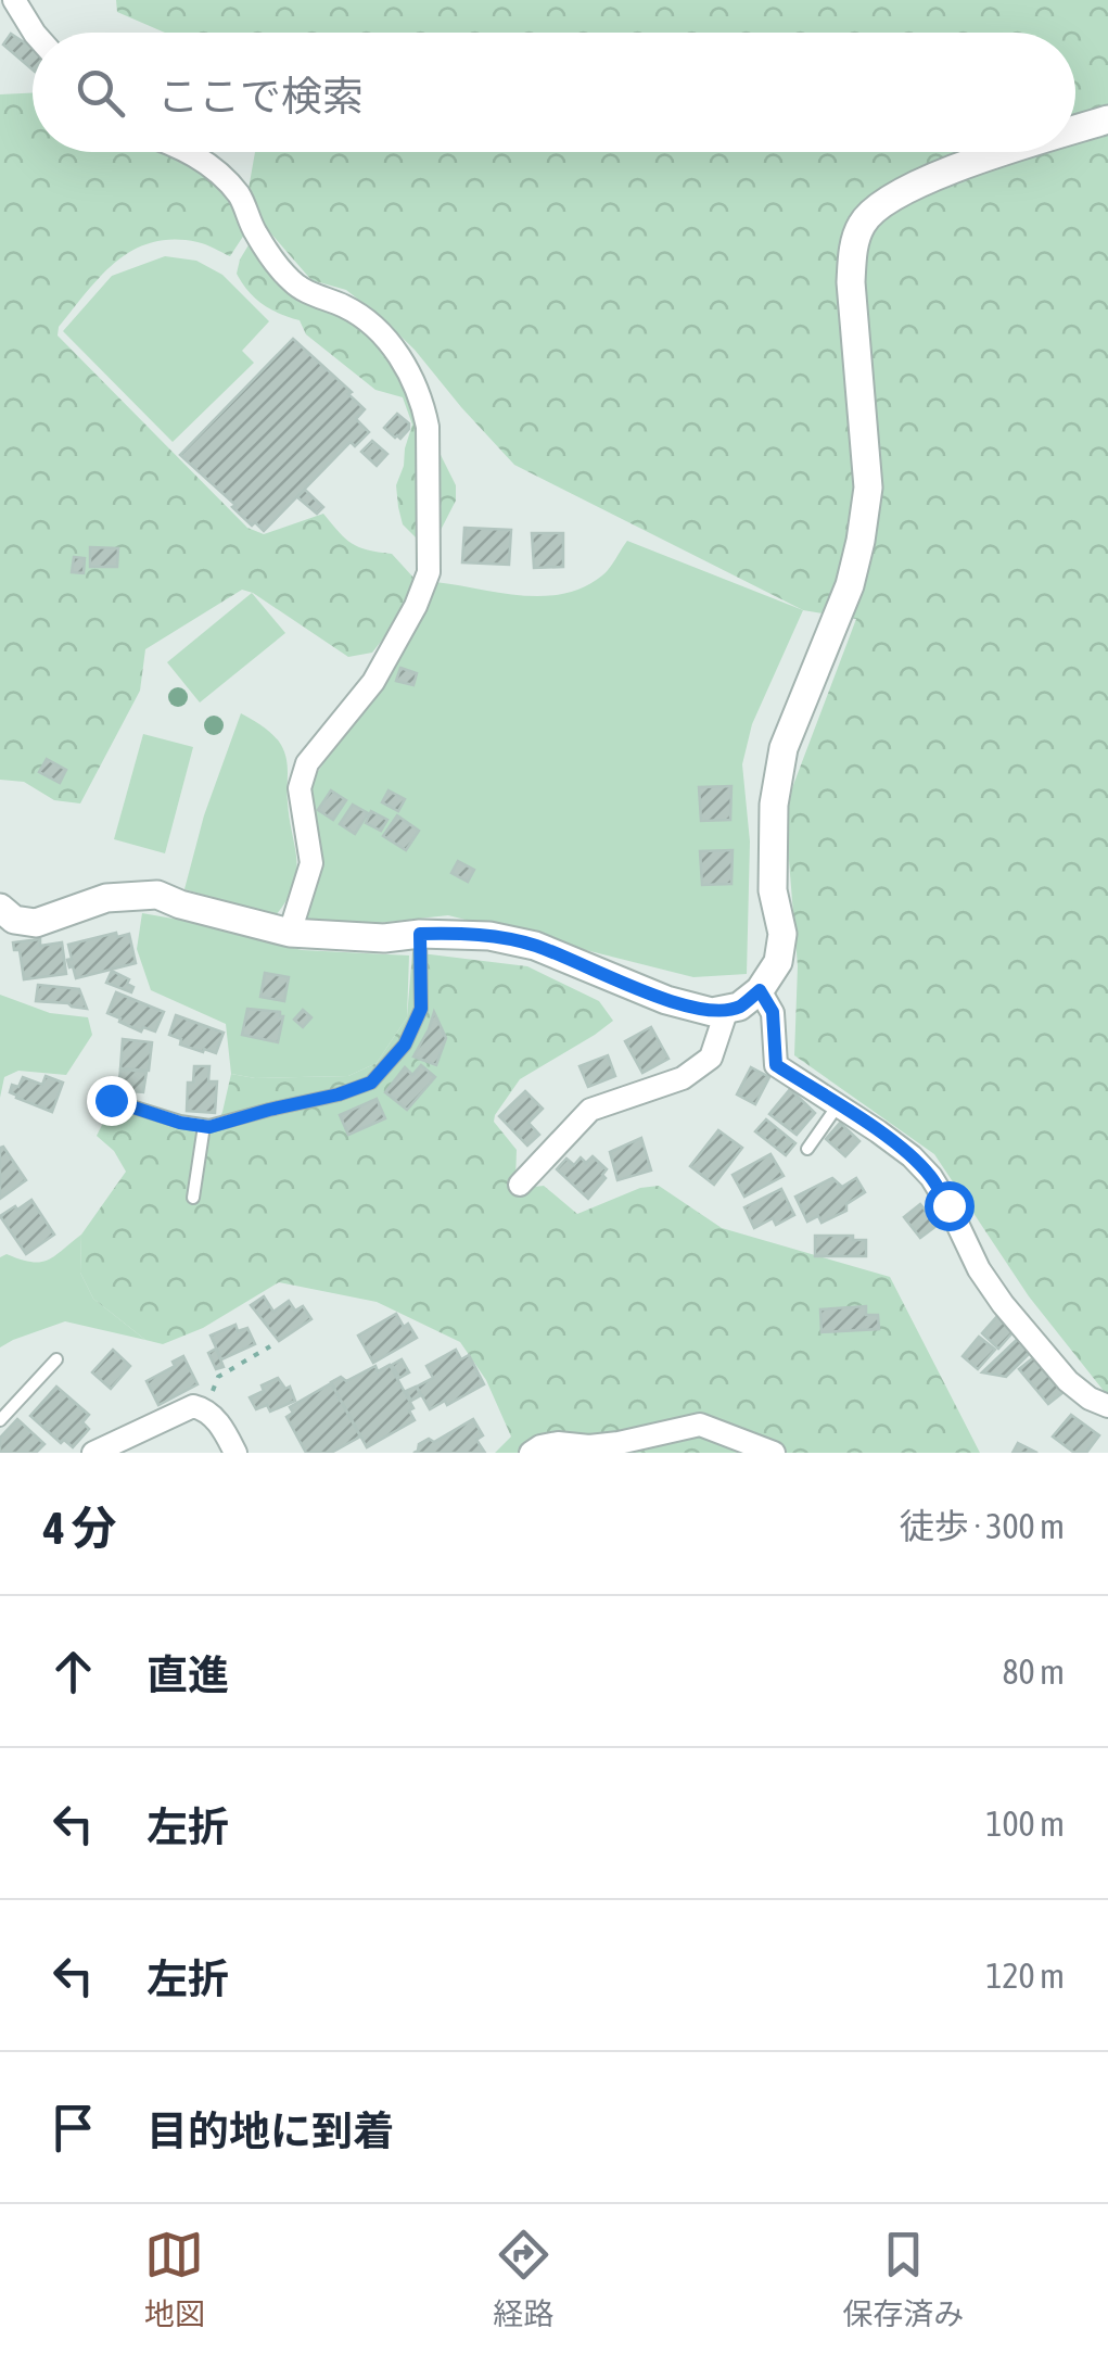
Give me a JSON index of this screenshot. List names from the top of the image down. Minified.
{"page":{"search":"ここで検索","heading":["4 分","徒歩 · 300 m"],"list":[["直進","80 m"],["左折","100 m"],["左折","120 m"],"目的地に到着"],"nav":["地図","経路","保存済み"]}}
